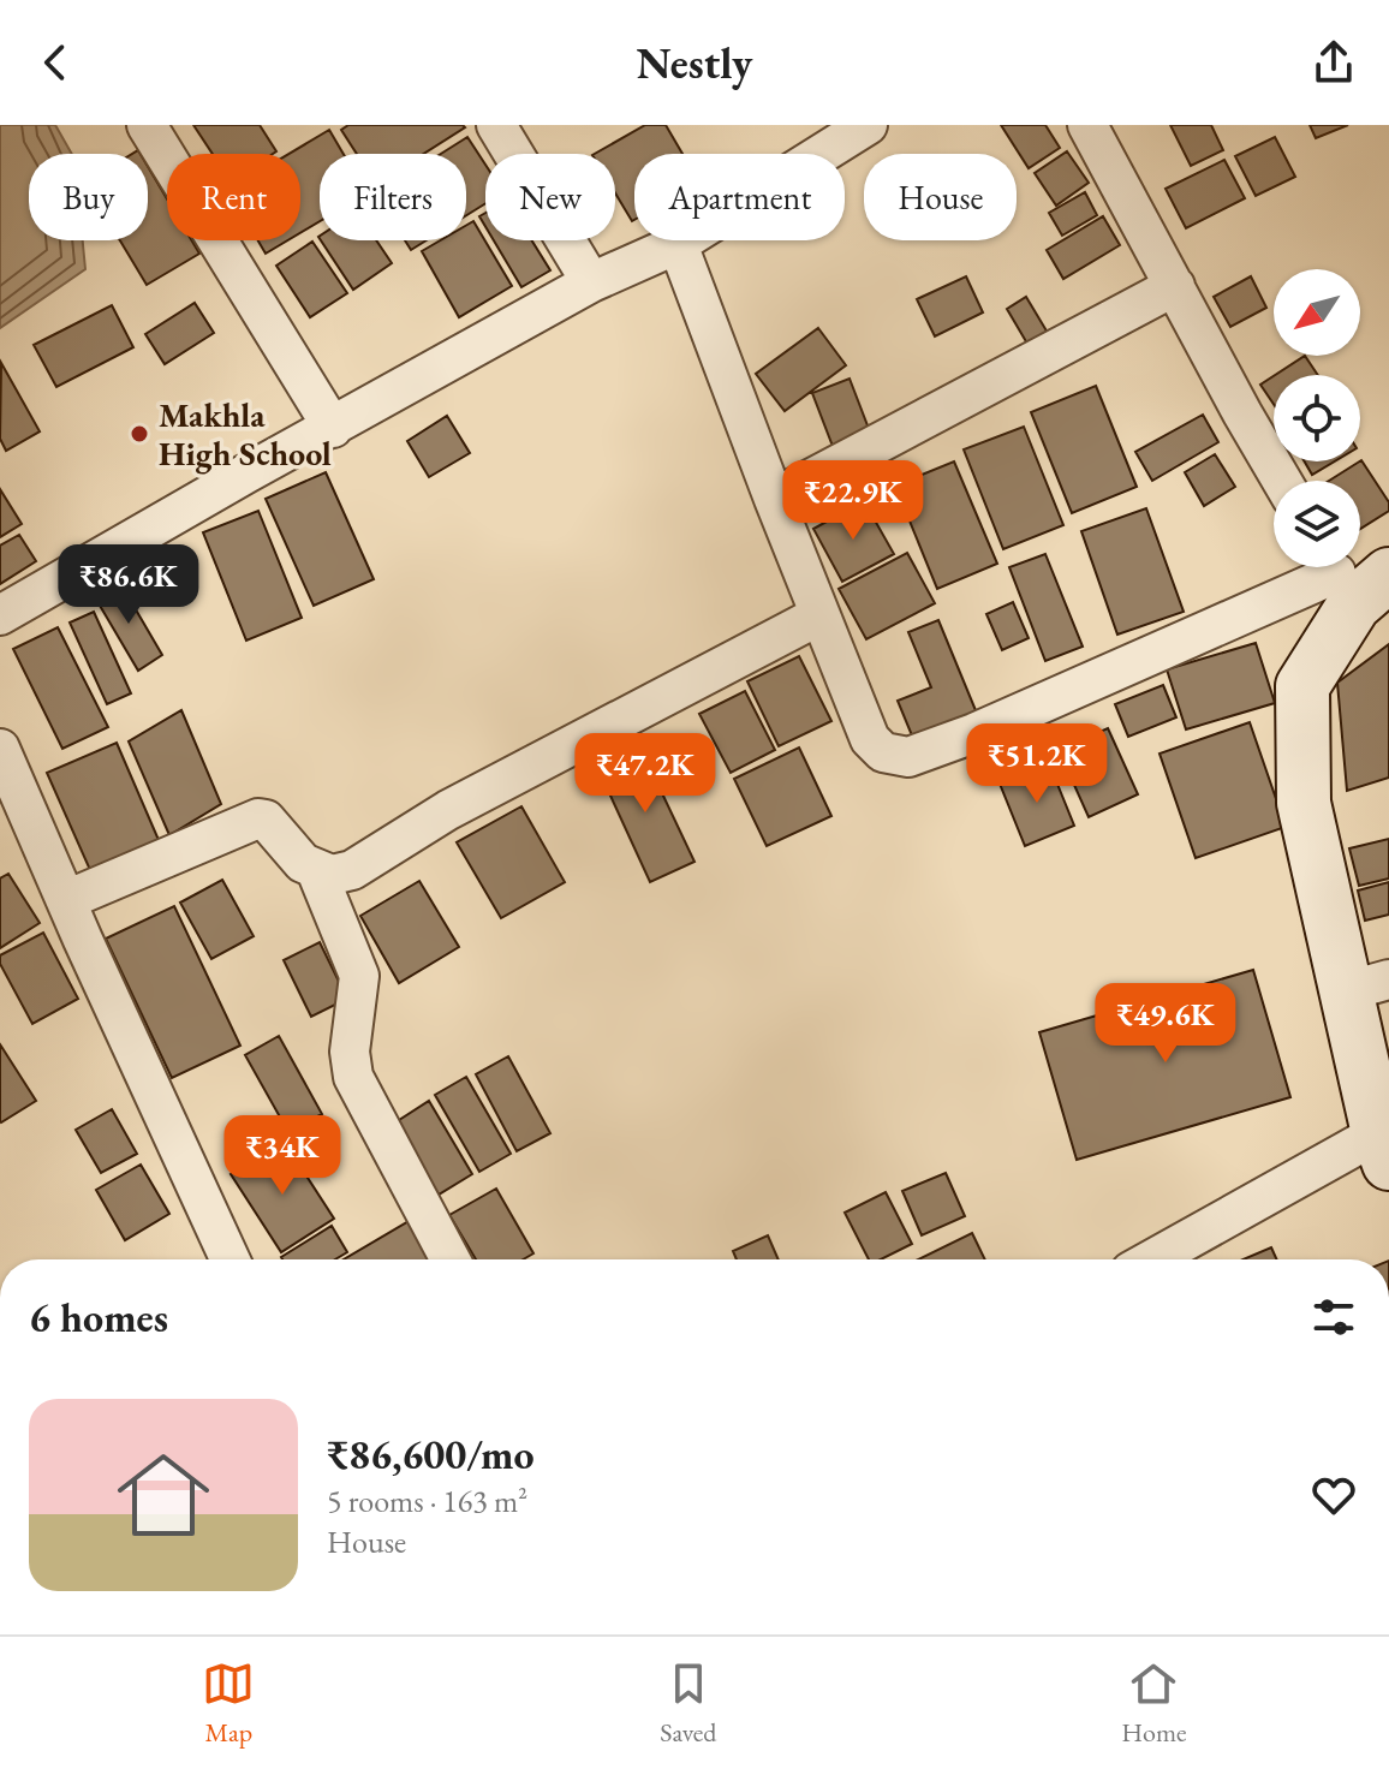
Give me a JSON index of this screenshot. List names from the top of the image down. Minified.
{"places":["Makhla High School"],"north":"bottom left","page":{"header":"Nestly","chip":["Buy","Rent","Filters","New","Apartment","House"],"price":["₹22.9K","₹86.6K","₹51.2K","₹47.2K","₹49.6K","₹34K"],"heading":"6 homes","list":[{"name":"₹86,600/mo","note":"5 rooms · 163 m² · House"}],"tabs":["Map","Saved","Home"]}}
